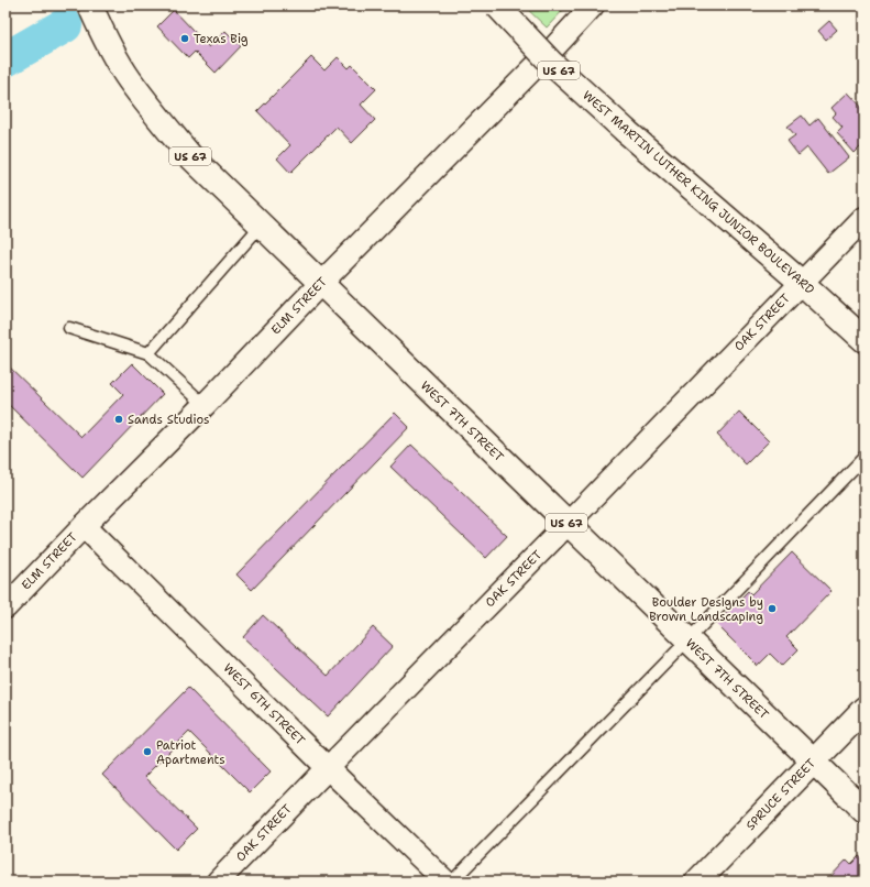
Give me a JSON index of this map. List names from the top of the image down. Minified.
{"streets":{"main road":["US 67","WEST MARTIN LUTHER KING JUNIOR BOULEVARD","WEST 7TH STREET","SPRUCE STREET"],"street":["ELM STREET","OAK STREET","WEST 6TH STREET"]},"crossings":[["WEST MARTIN LUTHER KING JUNIOR BOULEVARD","OAK STREET"],["ELM STREET","WEST 7TH STREET"],["ELM STREET","WEST 6TH STREET"],["OAK STREET","WEST 7TH STREET"],["OAK STREET","WEST 6TH STREET"],["WEST 7TH STREET","SPRUCE STREET"]],"places":["Texas Big","Sands Studios","Boulder Designs by Brown Landscaping","Patriot Apartments"]}
